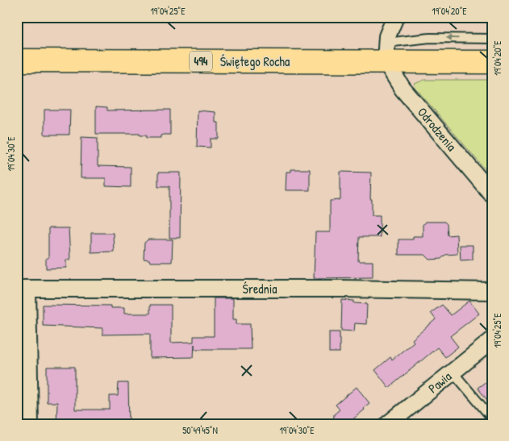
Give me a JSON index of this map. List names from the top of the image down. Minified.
{"streets":{"main road":["494","Świętego Rocha"],"street":["Odrodzenia","Średnia","Pawia"]},"crossings":[["Świętego Rocha","Odrodzenia"]],"coordinates":["19°04'25\"E","19°04'20\"E","19°04'30\"E","50°49'45\"N"]}
